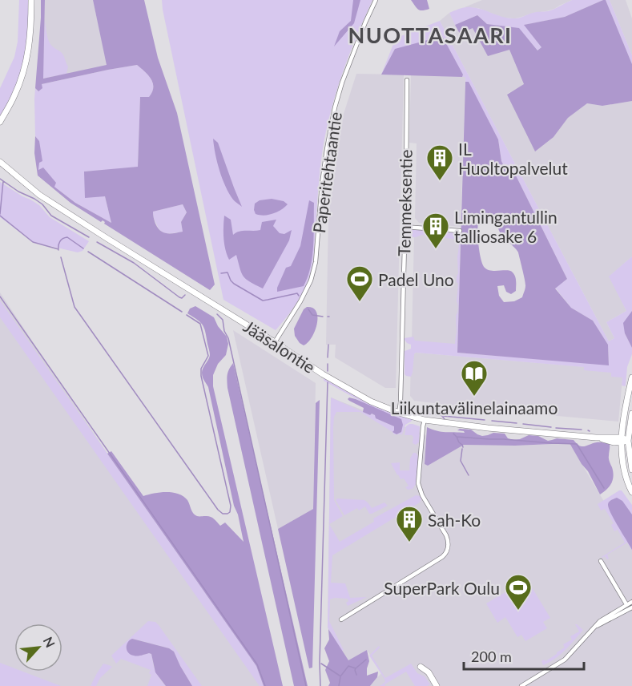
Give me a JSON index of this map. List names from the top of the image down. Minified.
{"streets":{"main road":["Jääsalontie"],"street":["Paperitehtaantie","Temmeksentie"]},"crossings":[["Paperitehtaantie","Jääsalontie"],["Temmeksentie","Jääsalontie"]],"districts":["NUOTTASAARI"],"places":{"building":["IL Huoltopalvelut","Limingantullin talliosake 6","Sah-Ko"],"sports":["Padel Uno","SuperPark Oulu"],"library":["Liikuntavälinelainaamo"]},"scale_bar":"200 m","north":"top right"}
